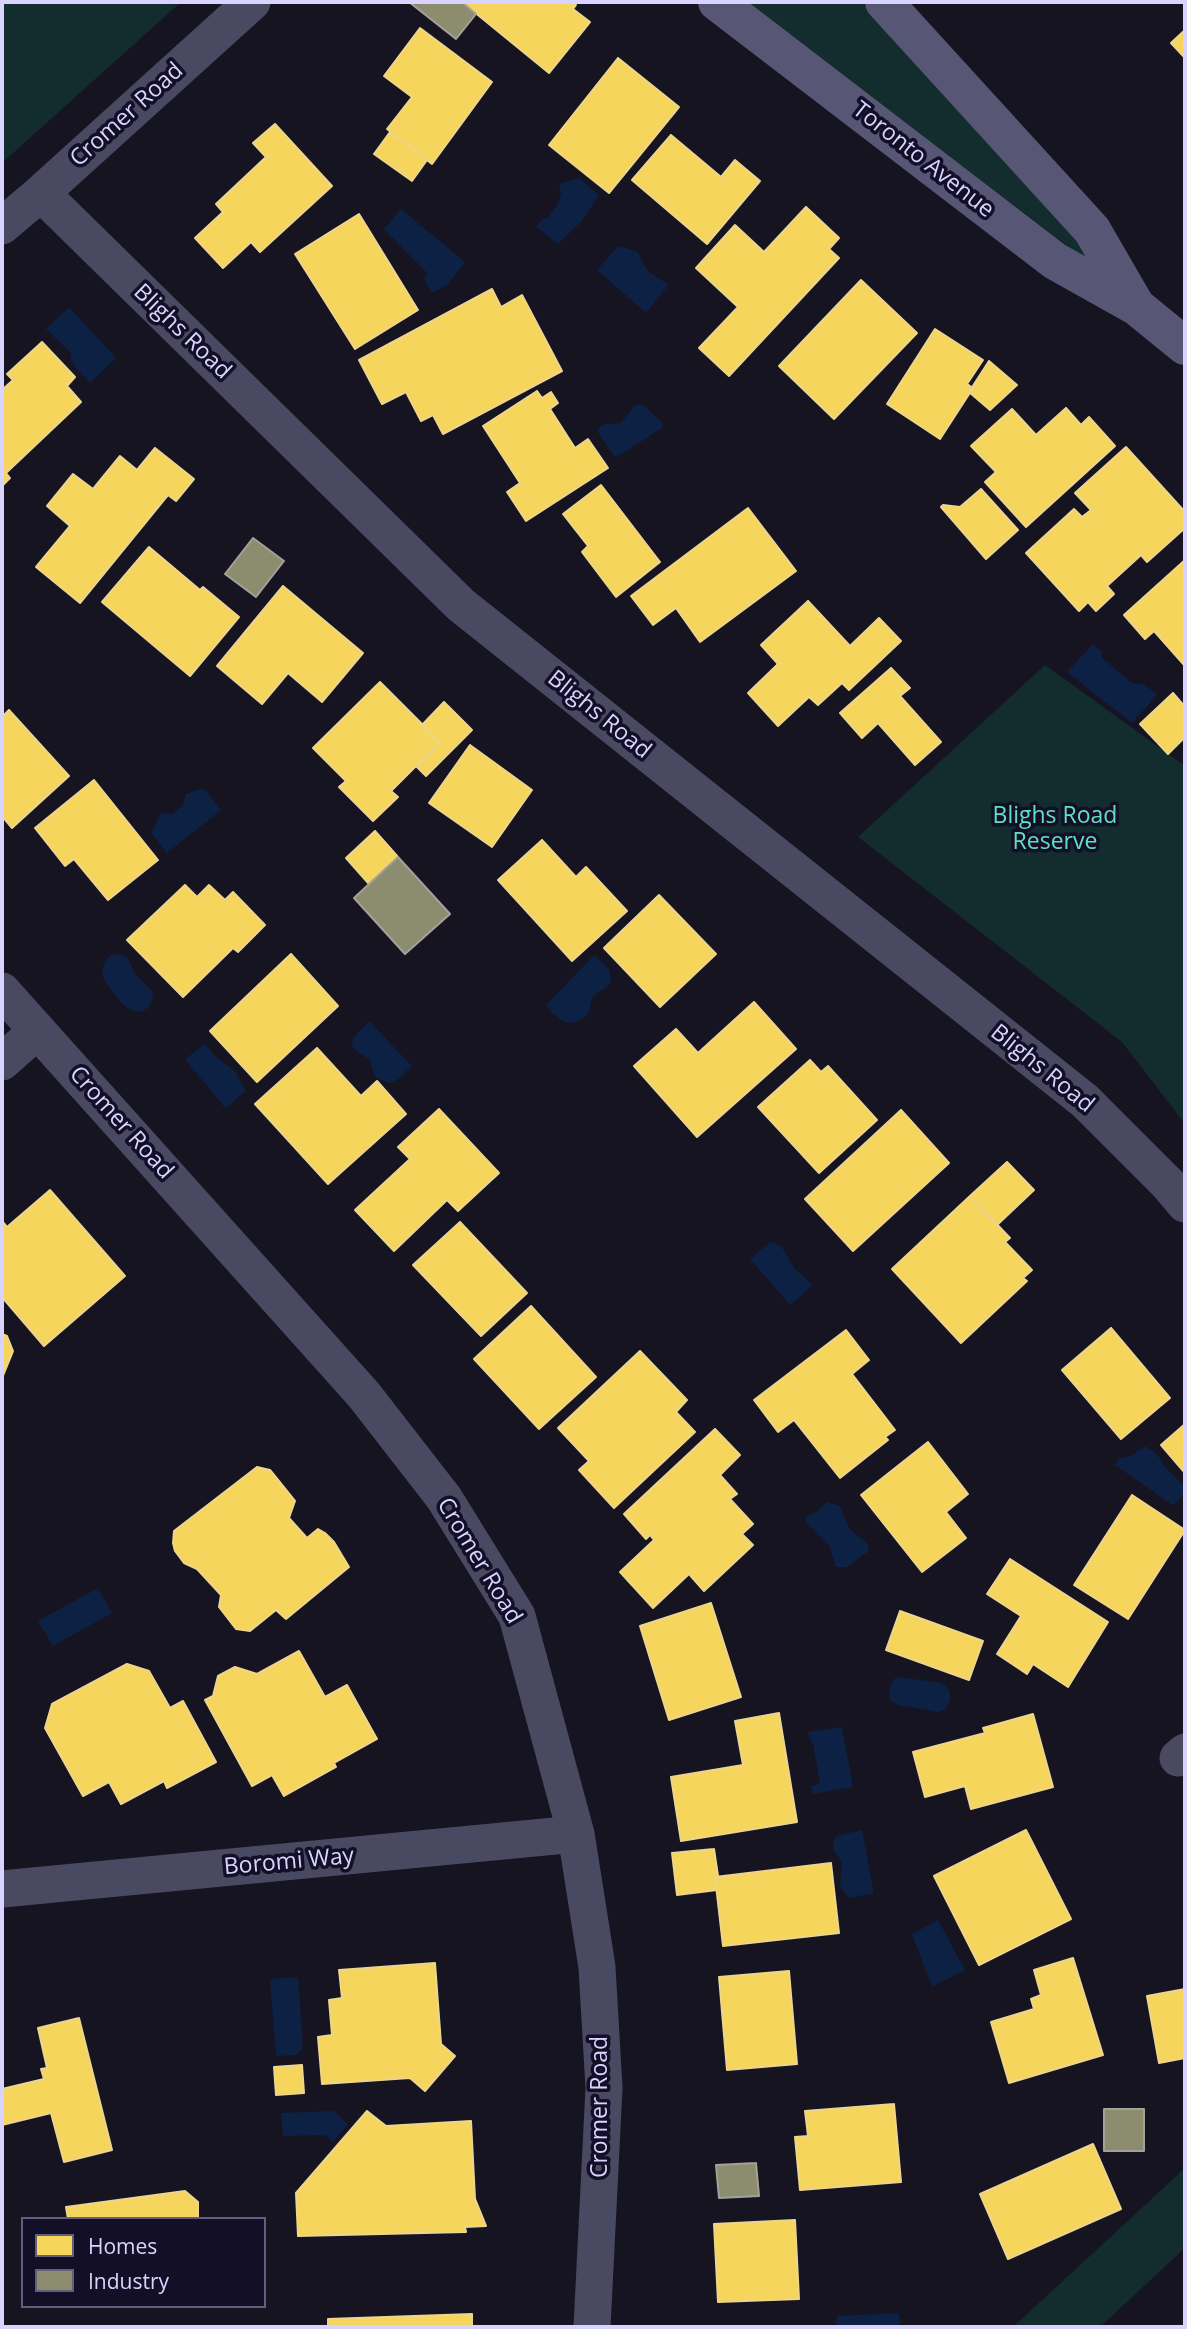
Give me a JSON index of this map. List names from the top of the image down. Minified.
{"streets":{"street":["Cromer Road","Toronto Avenue","Blighs Road","Boromi Way"]},"crossings":[["Cromer Road","Blighs Road"],["Cromer Road","Boromi Way"]],"parks":["Blighs Road Reserve"],"legend":["Homes","Industry"]}
